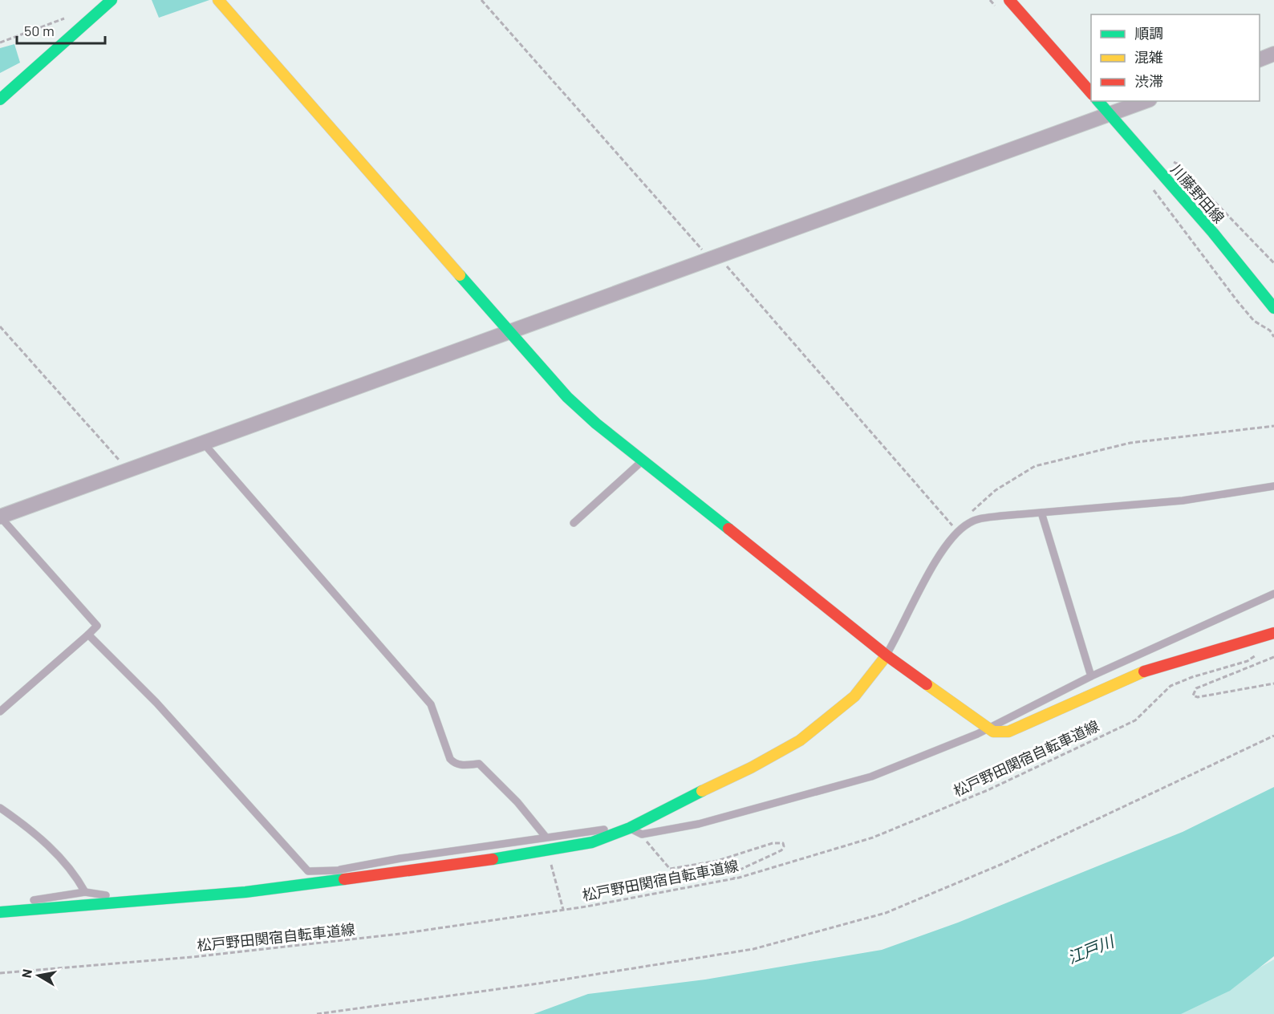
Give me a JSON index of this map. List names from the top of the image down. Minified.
{"streets":{"street":["川藤野田線"],"path":["松戸野田関宿自転車道線"]},"water":["江戸川"],"legend":["順調","混雑","渋滞"],"scale_bar":"50 m","north":"left"}
